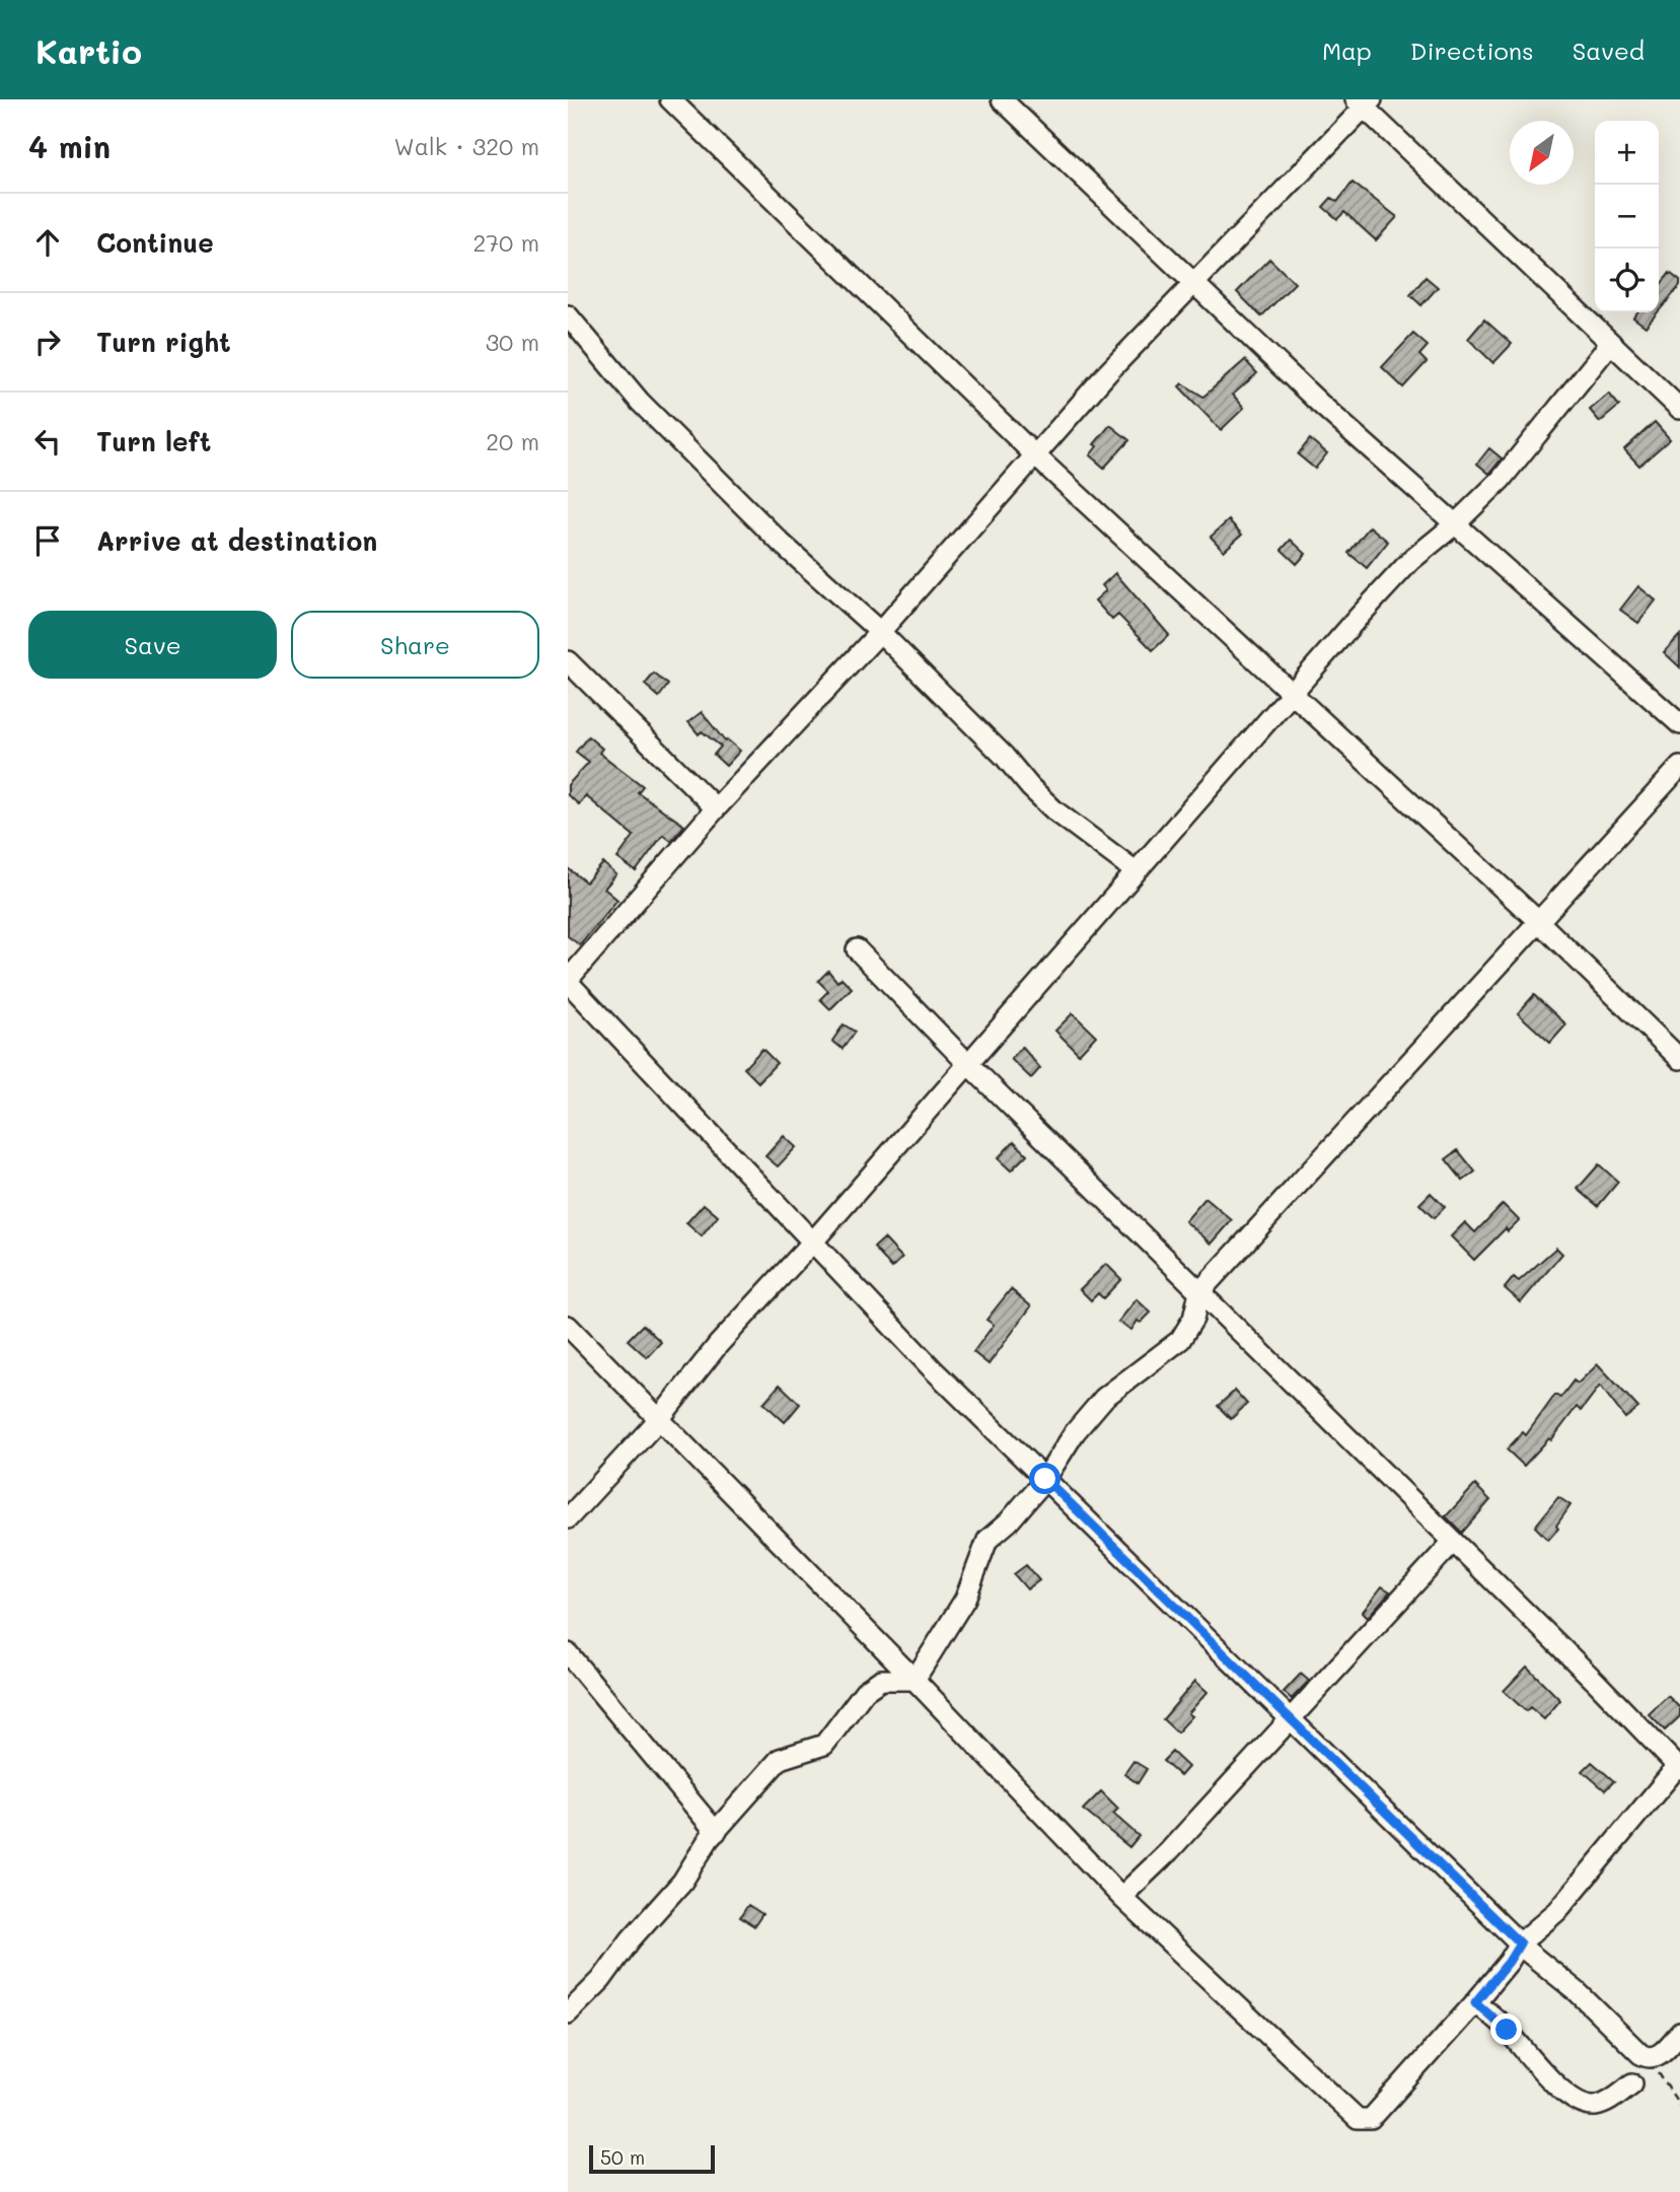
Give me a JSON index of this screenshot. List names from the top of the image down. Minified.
{"scale_bar":"50 m","north":"bottom left","page":{"header":"Kartio","nav":["Map","Directions","Saved"],"heading":["4 min","Walk · 320 m"],"map_buttons":["+","−"],"list":[["Continue","270 m"],["Turn right","30 m"],["Turn left","20 m"],"Arrive at destination"],"buttons":["Save","Share"],"scale":"50 m"}}
